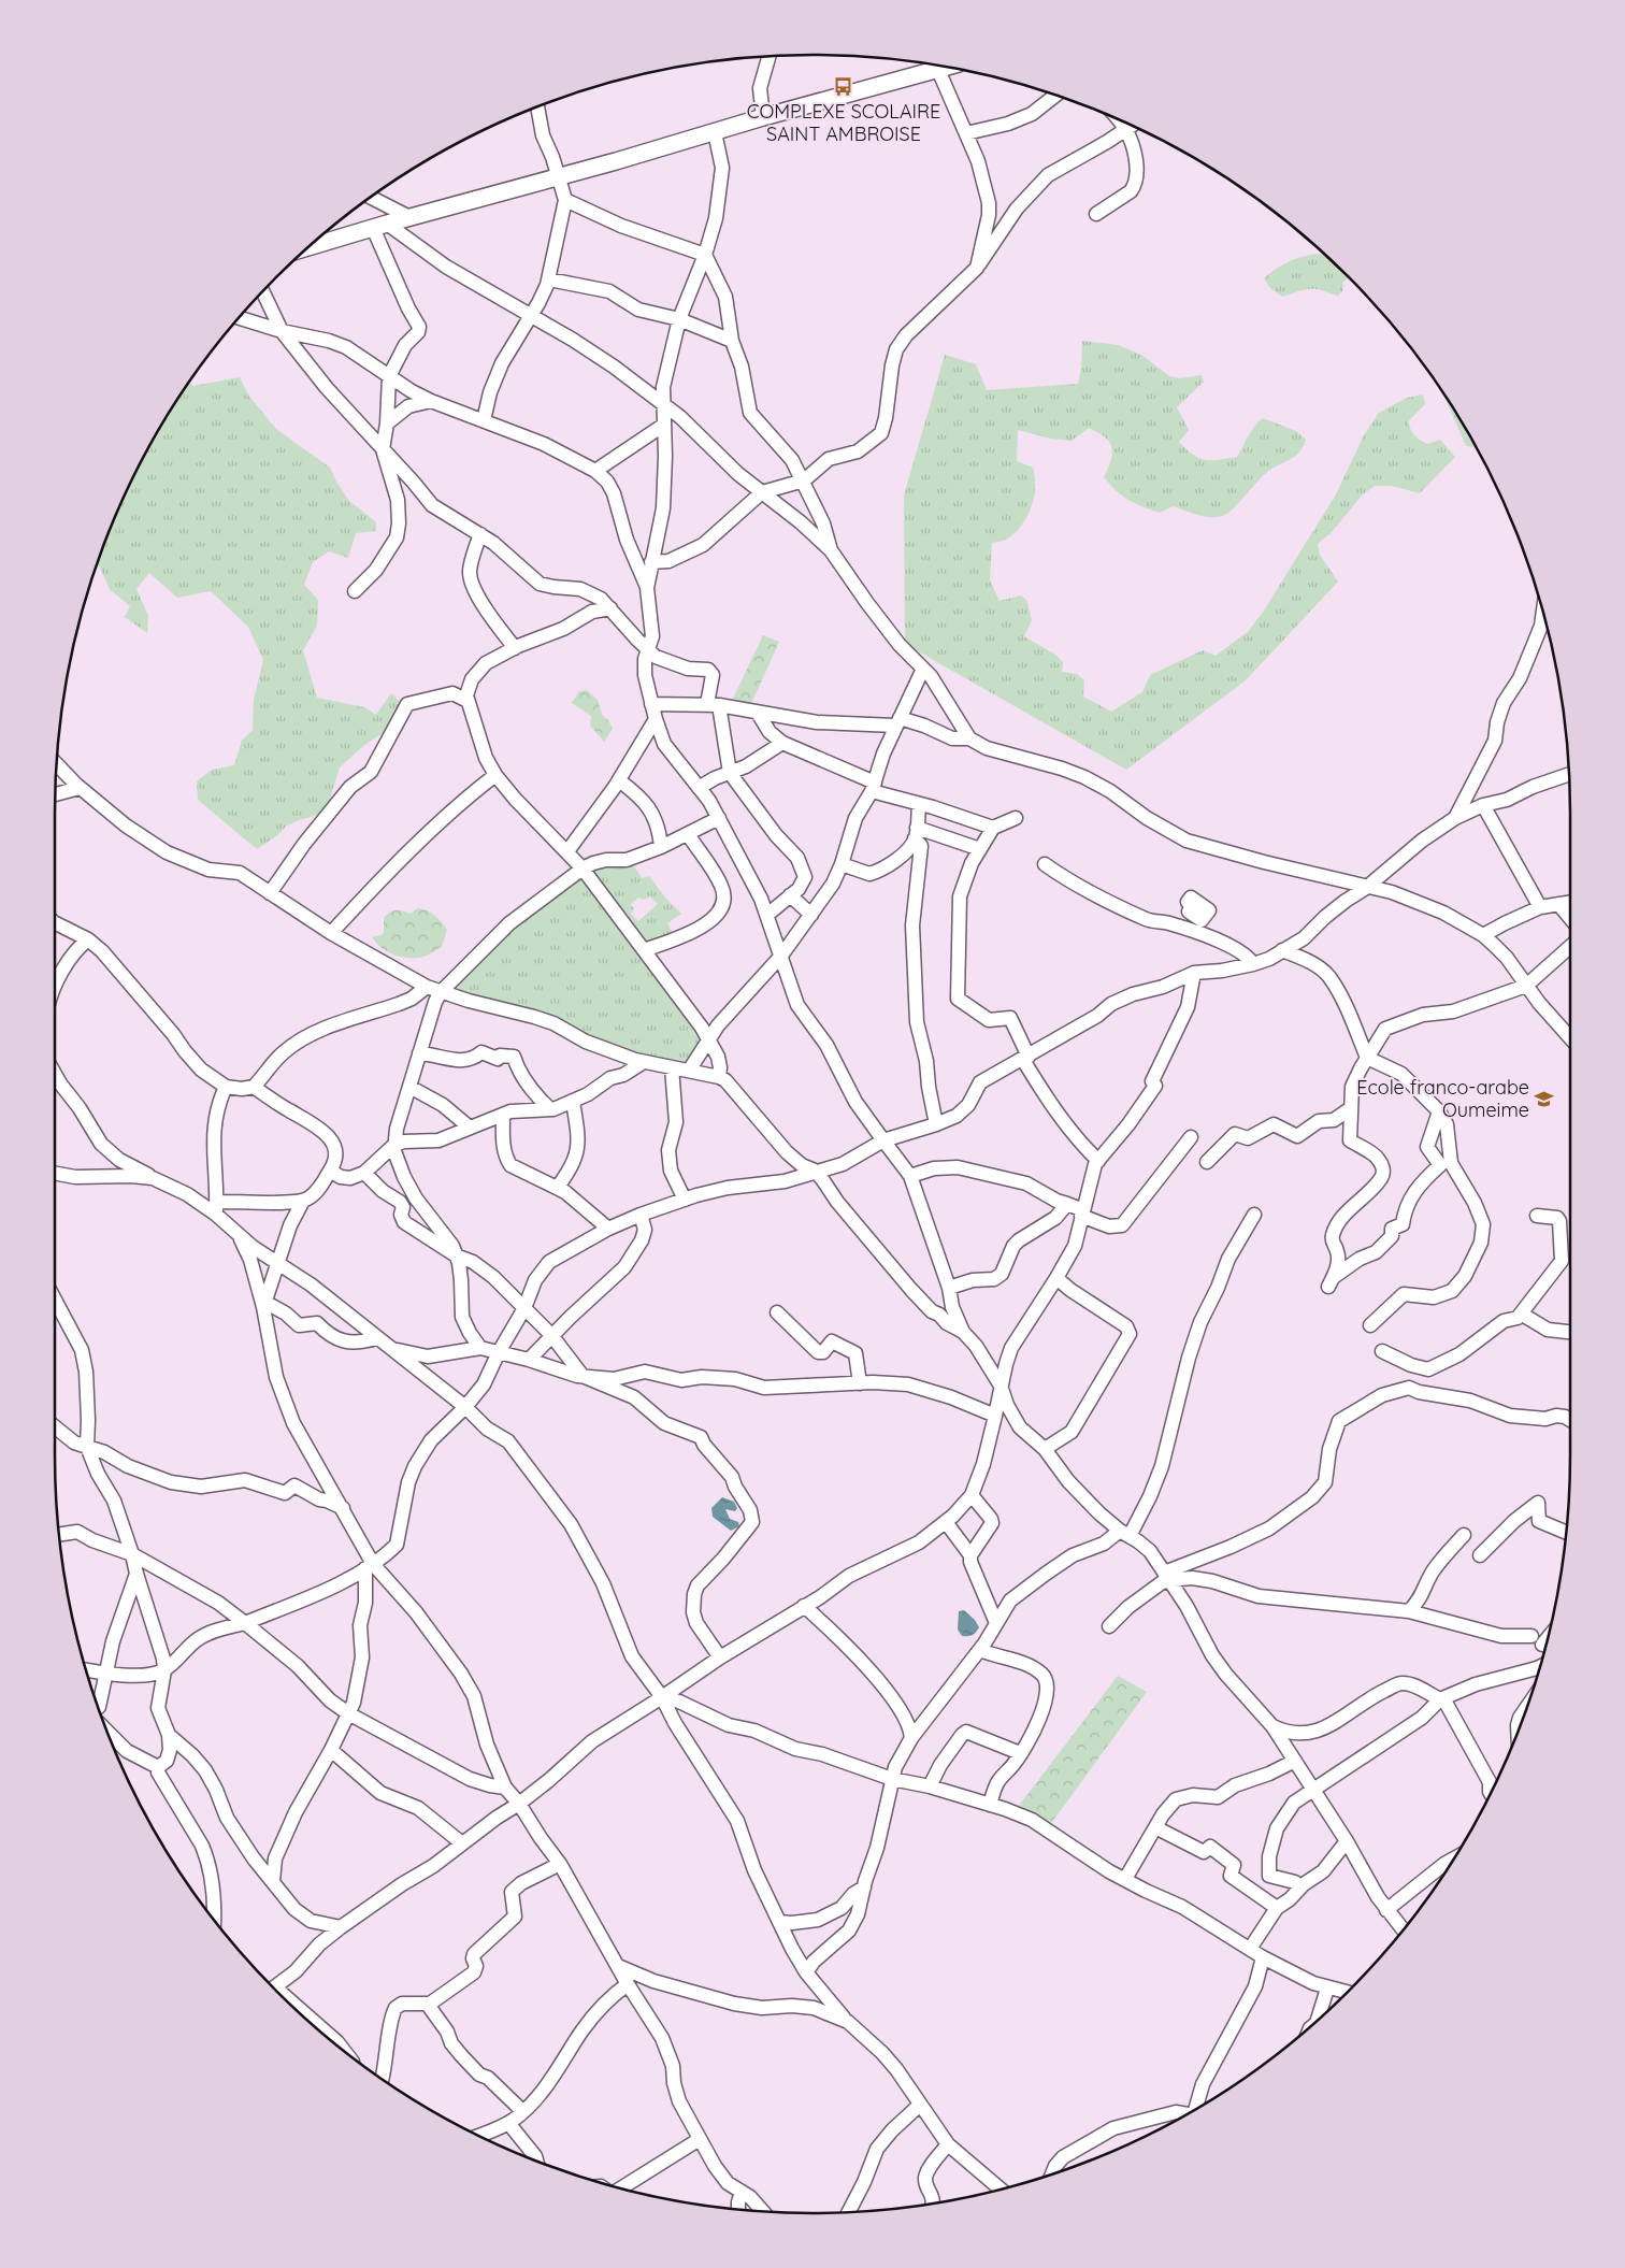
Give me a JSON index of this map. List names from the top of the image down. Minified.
{"places":{"bus stop":["COMPLEXE SCOLAIRE SAINT AMBROISE"],"school or university":["Ecole franco-arabe Oumeime"]}}
